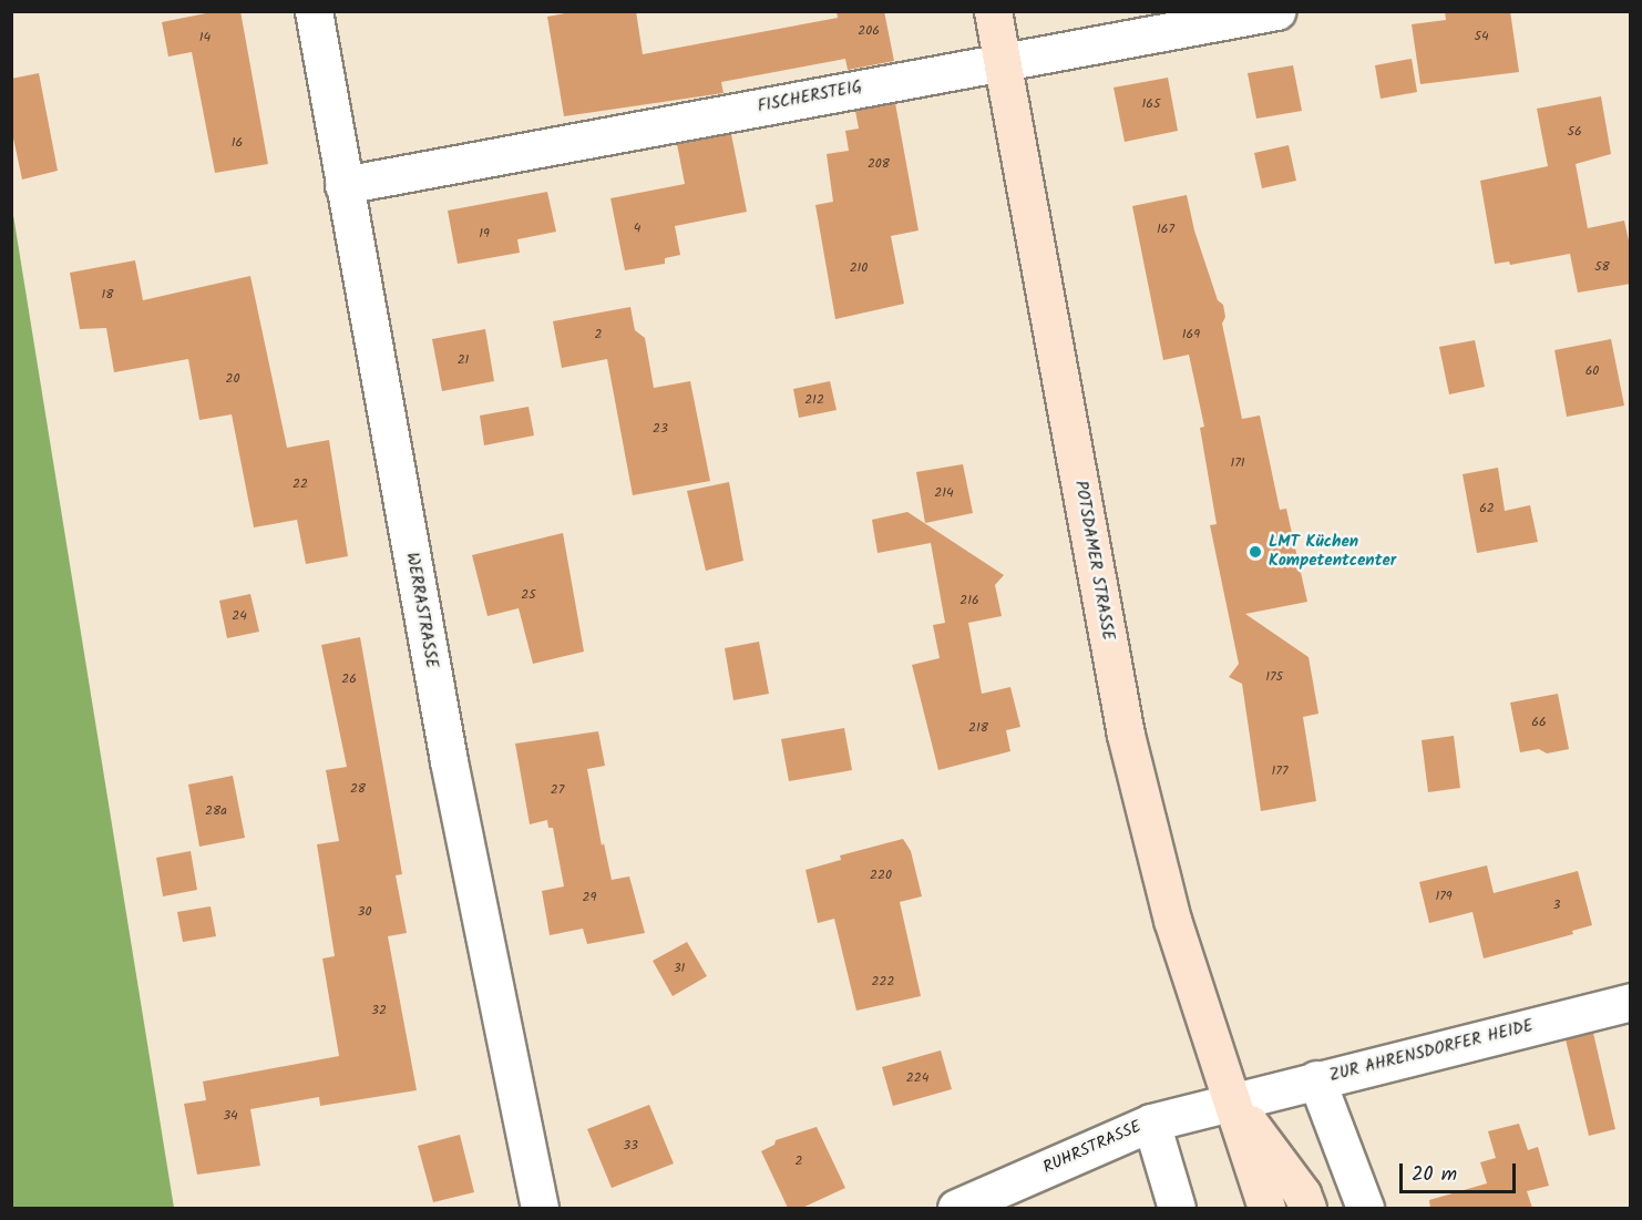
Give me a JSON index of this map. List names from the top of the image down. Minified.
{"streets":{"main road":["POTSDAMER STRASSE"],"street":["FISCHERSTEIG","WERRASTRASSE","ZUR AHRENSDORFER HEIDE","RUHRSTRASSE"]},"crossings":[["FISCHERSTEIG","POTSDAMER STRASSE"],["FISCHERSTEIG","WERRASTRASSE"],["POTSDAMER STRASSE","ZUR AHRENSDORFER HEIDE"],["POTSDAMER STRASSE","RUHRSTRASSE"],["ZUR AHRENSDORFER HEIDE","RUHRSTRASSE"]],"places":["LMT Küchen Kompetentcenter"],"house_numbers":["206","54","14","165","56","16","208","4","167","19","58","210","18","2","169","21","60","20","212","23","171","22","214","62","25","216","24","175","26","66","218","177","28","27","28a","220","179","29","3","30","31","222","32","224","34","33","2"],"scale_bar":"20 m"}
